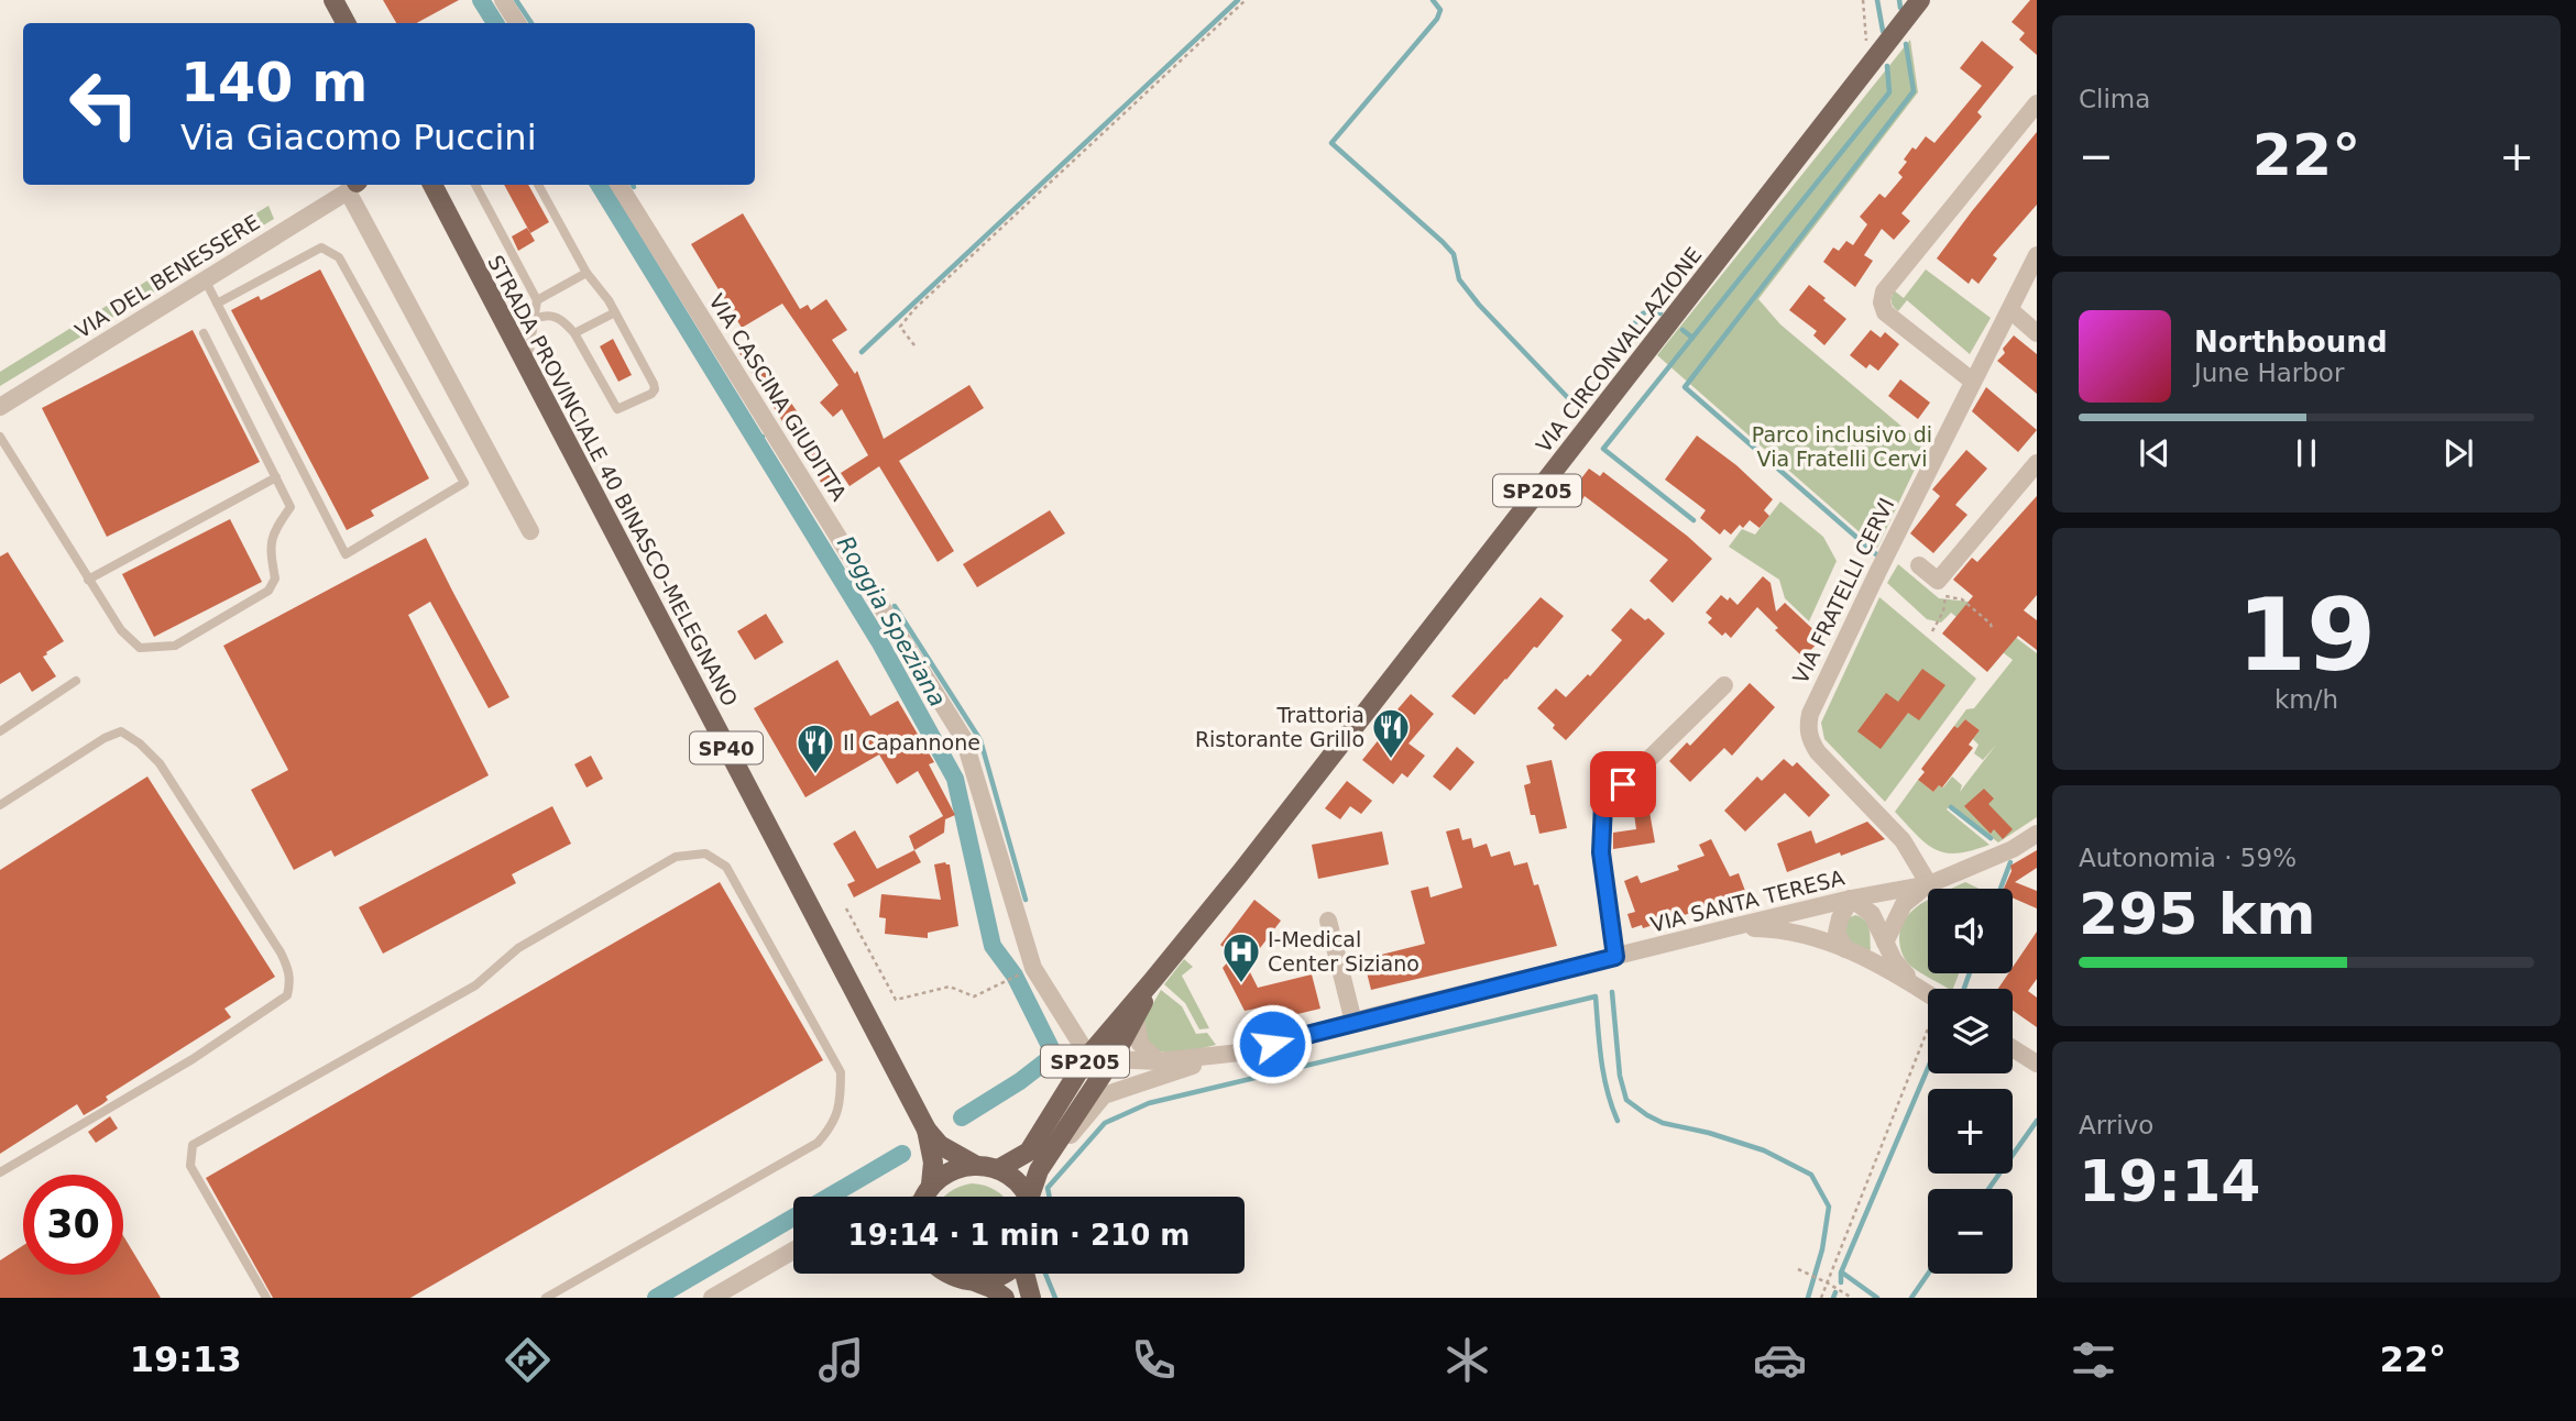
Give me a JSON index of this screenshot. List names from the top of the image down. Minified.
{"streets":{"main road":["VIA CIRCONVALLAZIONE","STRADA PROVINCIALE 40 BINASCO-MELEGNANO","SP205","SP40"],"street":["VIA DEL BENESSERE","VIA CASCINA GIUDITTA","VIA FRATELLI CERVI","VIA SANTA TERESA"]},"crossings":[["VIA CIRCONVALLAZIONE","SP205"],["VIA CASCINA GIUDITTA","SP205"],["STRADA PROVINCIALE 40 BINASCO-MELEGNANO","SP205"],["VIA FRATELLI CERVI","VIA SANTA TERESA"]],"water":["Roggia Speziana"],"parks":["Parco inclusivo di Via Fratelli Cervi"],"places":{"restaurant":["Trattoria Ristorante Grillo","Il Capannone"],"hospital":["I-Medical Center Siziano"]},"page":{"tile":["Clima",["19","km/h"],["Autonomia · 59%","295 km"],["Arrivo","19:14"]],"turn":["140 m","Via Giacomo Puccini"],"heat":["−","22°","+"],"song":["Northbound","June Harbor"],"map_buttons":["+","−"],"limit":"30","trip":"19:14 · 1 min · 210 m","tabs":["19:13","22°"]}}
